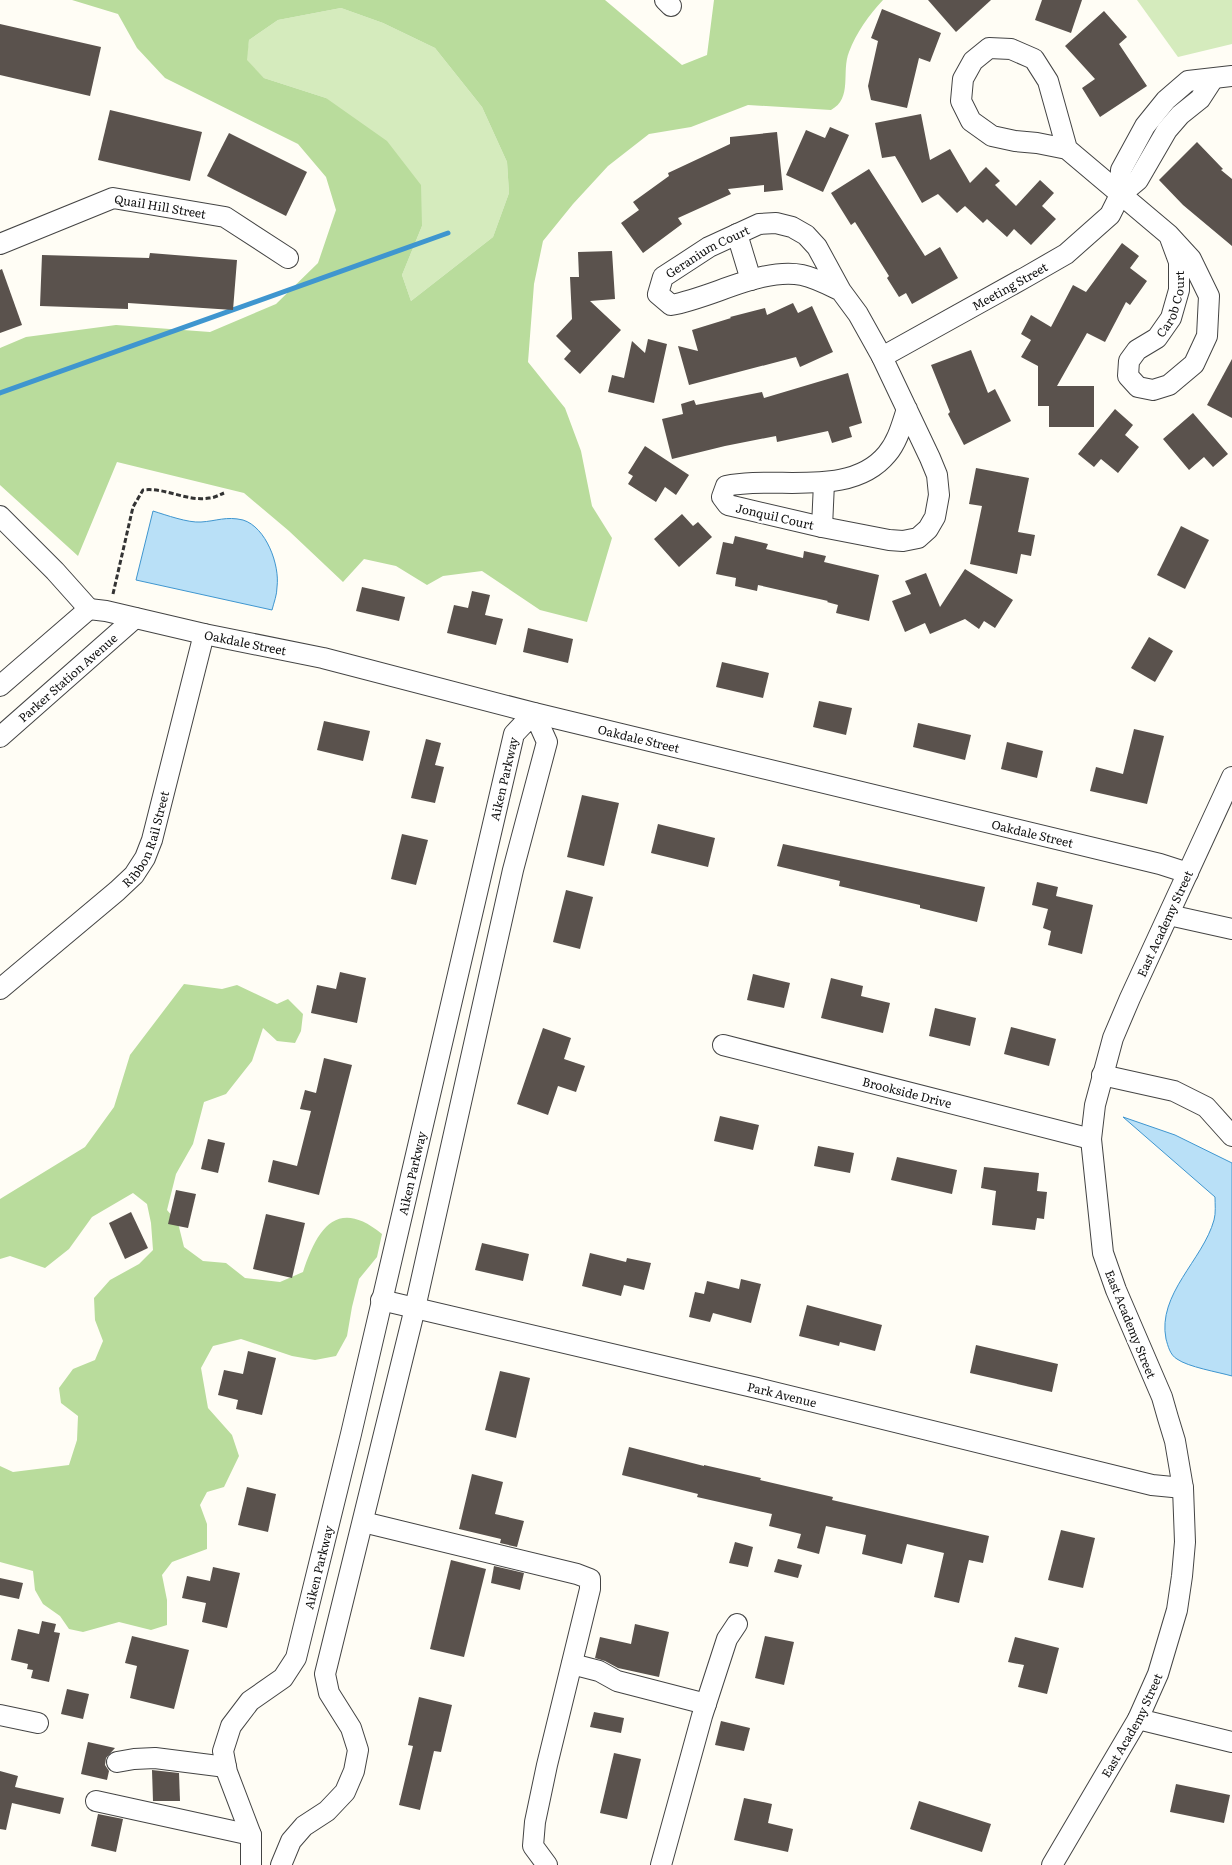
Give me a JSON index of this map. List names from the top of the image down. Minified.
{"streets":{"street":["Quail Hill Street","Geranium Court","Meeting Street","Carob Court","Jonquil Court","Oakdale Street","Parker Station Avenue","Aiken Parkway","Ribbon Rail Street","East Academy Street","Brookside Drive","Park Avenue"]},"crossings":[["Geranium Court","Meeting Street"],["Geranium Court","Jonquil Court"],["Meeting Street","Carob Court"],["Meeting Street","Jonquil Court"],["Oakdale Street","Parker Station Avenue"],["Oakdale Street","Aiken Parkway"],["Oakdale Street","Ribbon Rail Street"],["Oakdale Street","East Academy Street"],["Aiken Parkway","Park Avenue"],["East Academy Street","Brookside Drive"],["East Academy Street","Park Avenue"]]}
